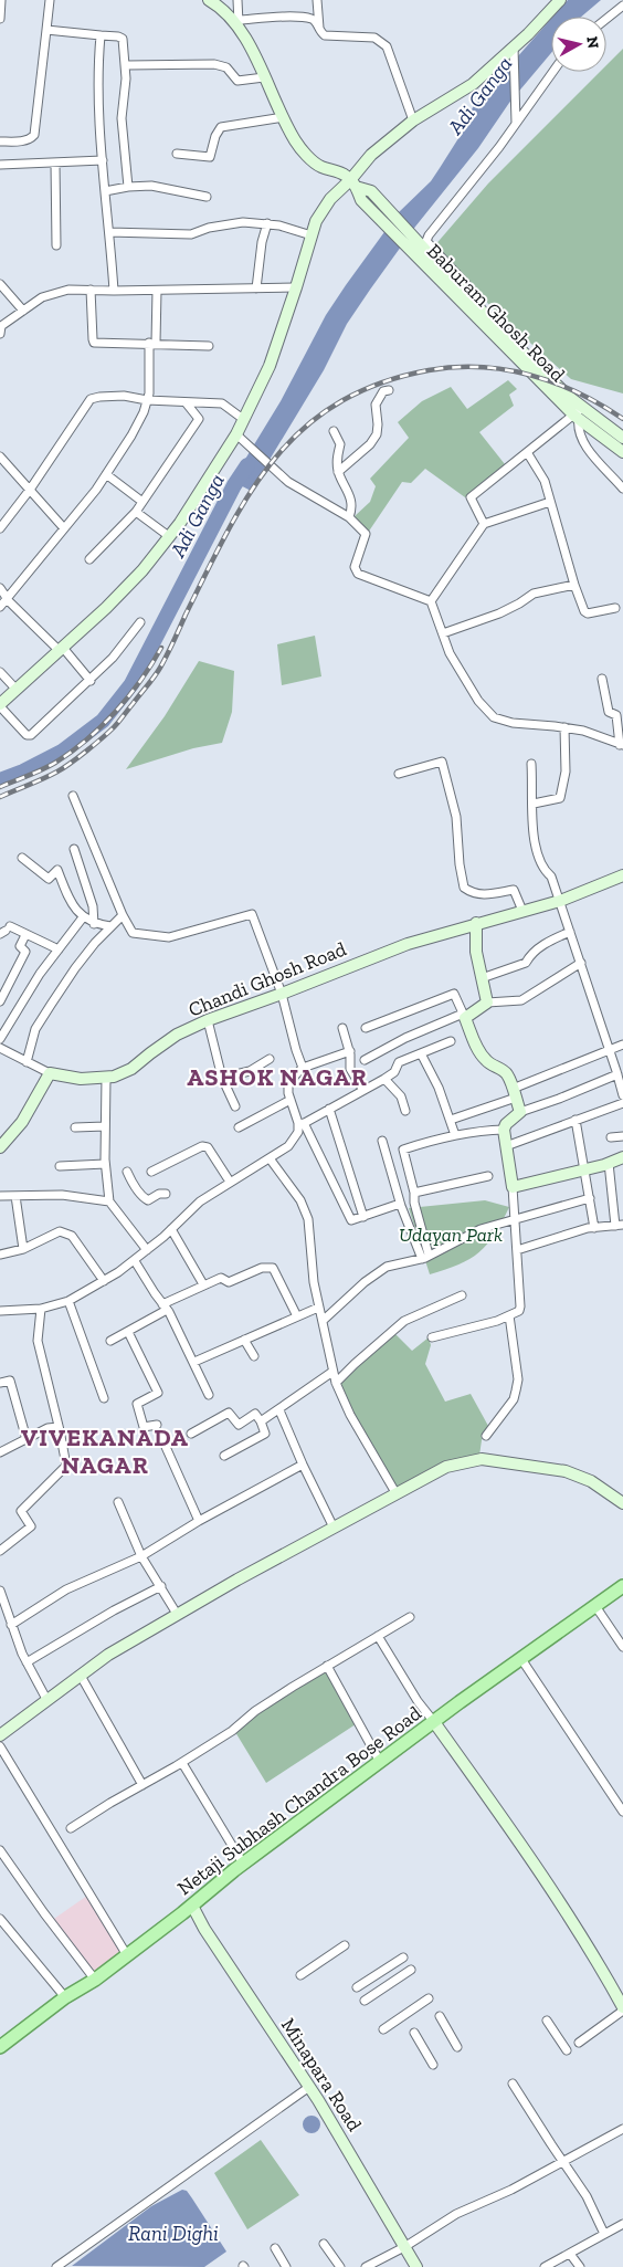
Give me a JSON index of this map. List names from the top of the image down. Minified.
{"streets":{"main road":["Netaji Subhash Chandra Bose Road"],"street":["Baburam Ghosh Road","Chandi Ghosh Road","Minapara Road"]},"crossings":[["Netaji Subhash Chandra Bose Road","Minapara Road"]],"districts":["ASHOK NAGAR","VIVEKANADA NAGAR"],"water":["Adi Ganga","Rani Dighi"],"parks":["Udayan Park"],"north":"right"}
